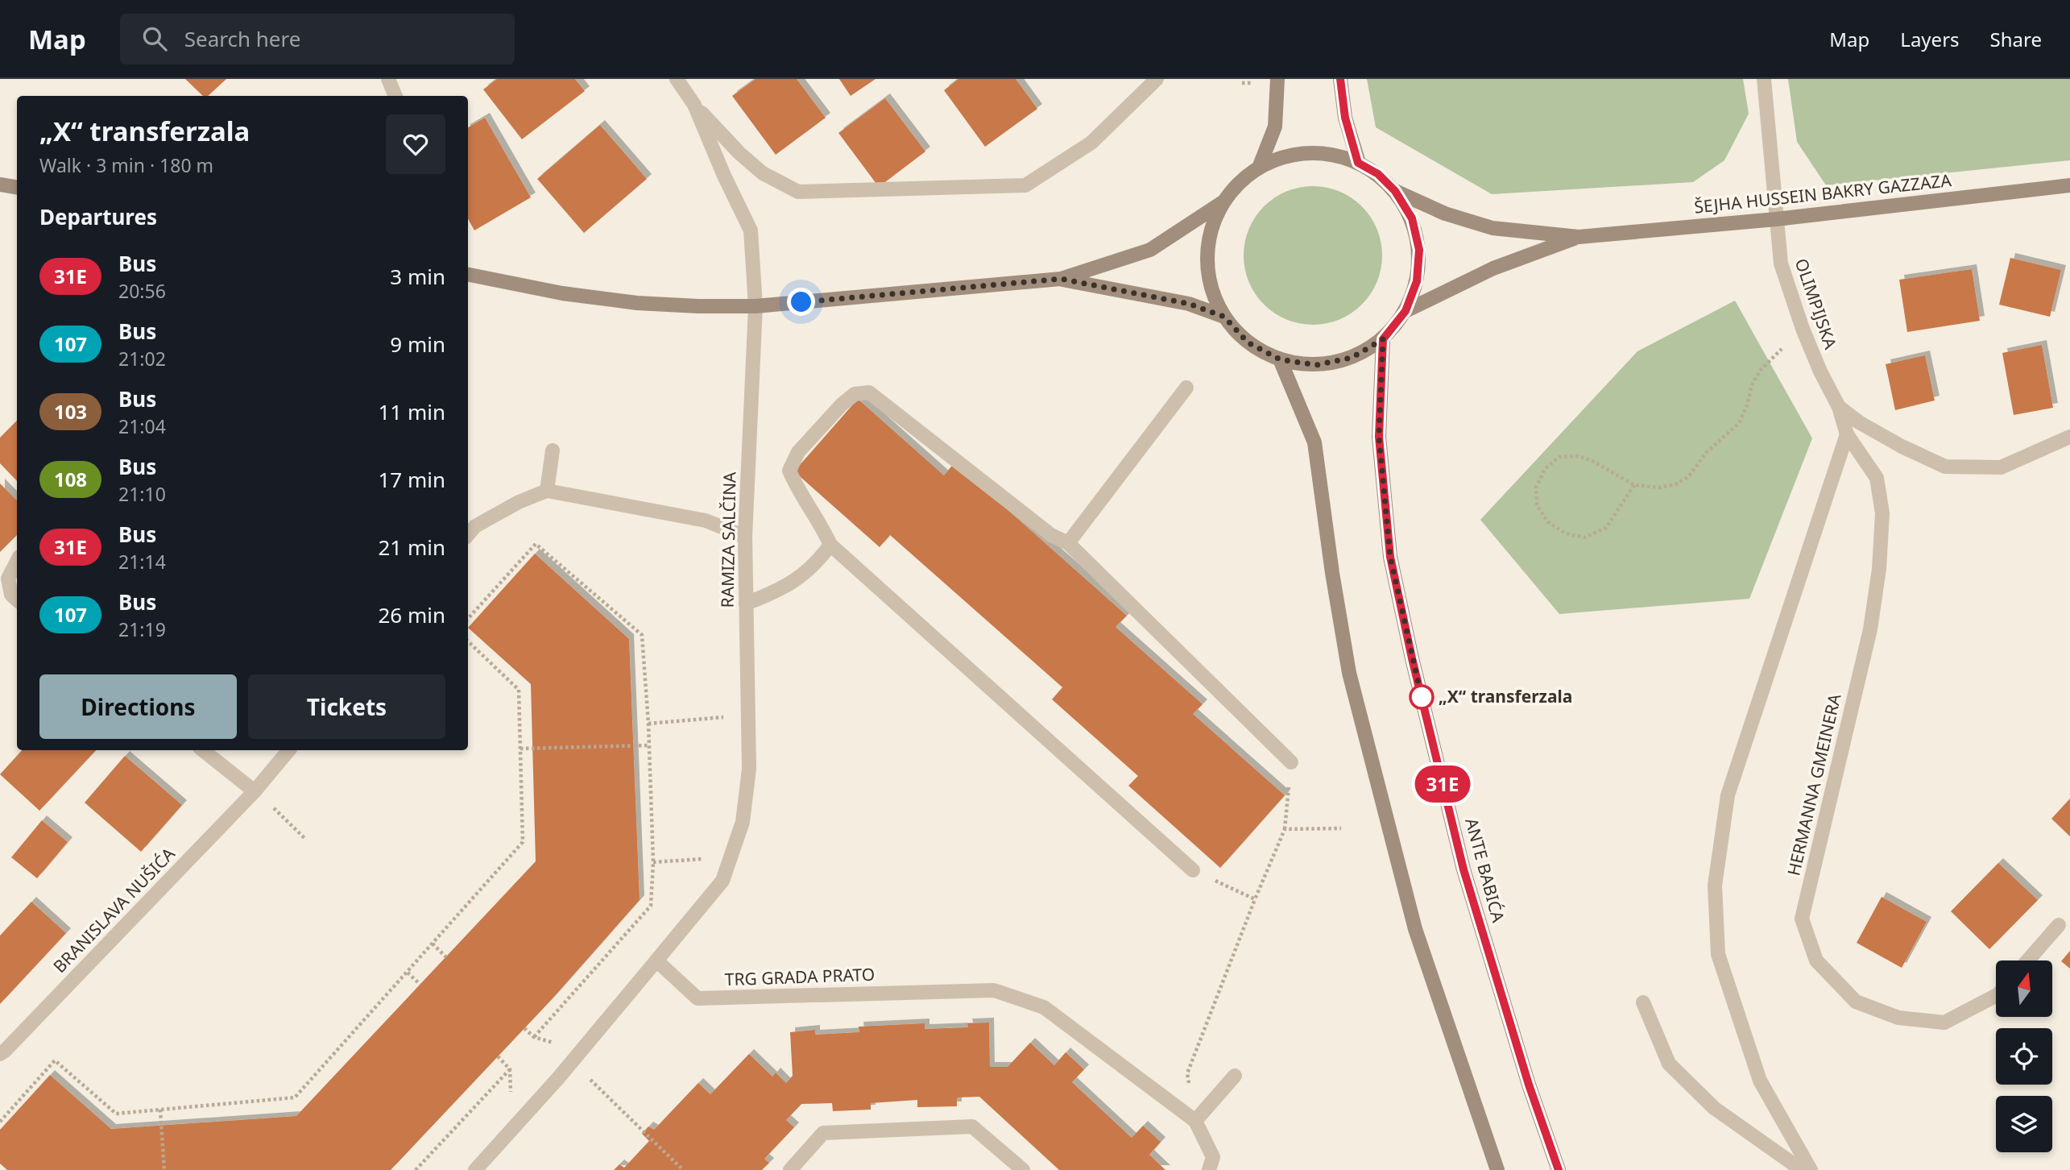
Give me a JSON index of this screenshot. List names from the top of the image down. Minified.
{"streets":{"main road":["ŠEJHA HUSSEIN BAKRY GAZZAZA","ANTE BABIĆA"],"street":["OLIMPIJSKA","RAMIZA SALČINA","HERMANNA GMEINERA","BRANISLAVA NUŠIĆA","TRG GRADA PRATO"]},"crossings":[["ŠEJHA HUSSEIN BAKRY GAZZAZA","OLIMPIJSKA"],["OLIMPIJSKA","HERMANNA GMEINERA"],["RAMIZA SALČINA","TRG GRADA PRATO"]],"places":["„X“ transferzala"],"lines":["bus line 31E"],"north":"top","page":{"header":"Map","search":"Search here","nav":["Map","Layers","Share"],"on_map":"31E","heading":[["„X“ transferzala","Walk · 3 min · 180 m"],"Departures"],"list":[{"mark":"31E","name":"Bus","note":"20:56","value":"3 min"},{"mark":"107","name":"Bus","note":"21:02","value":"9 min"},{"mark":"103","name":"Bus","note":"21:04","value":"11 min"},{"mark":"108","name":"Bus","note":"21:10","value":"17 min"},{"mark":"31E","name":"Bus","note":"21:14","value":"21 min"},{"mark":"107","name":"Bus","note":"21:19","value":"26 min"}],"buttons":["Directions","Tickets"]}}
